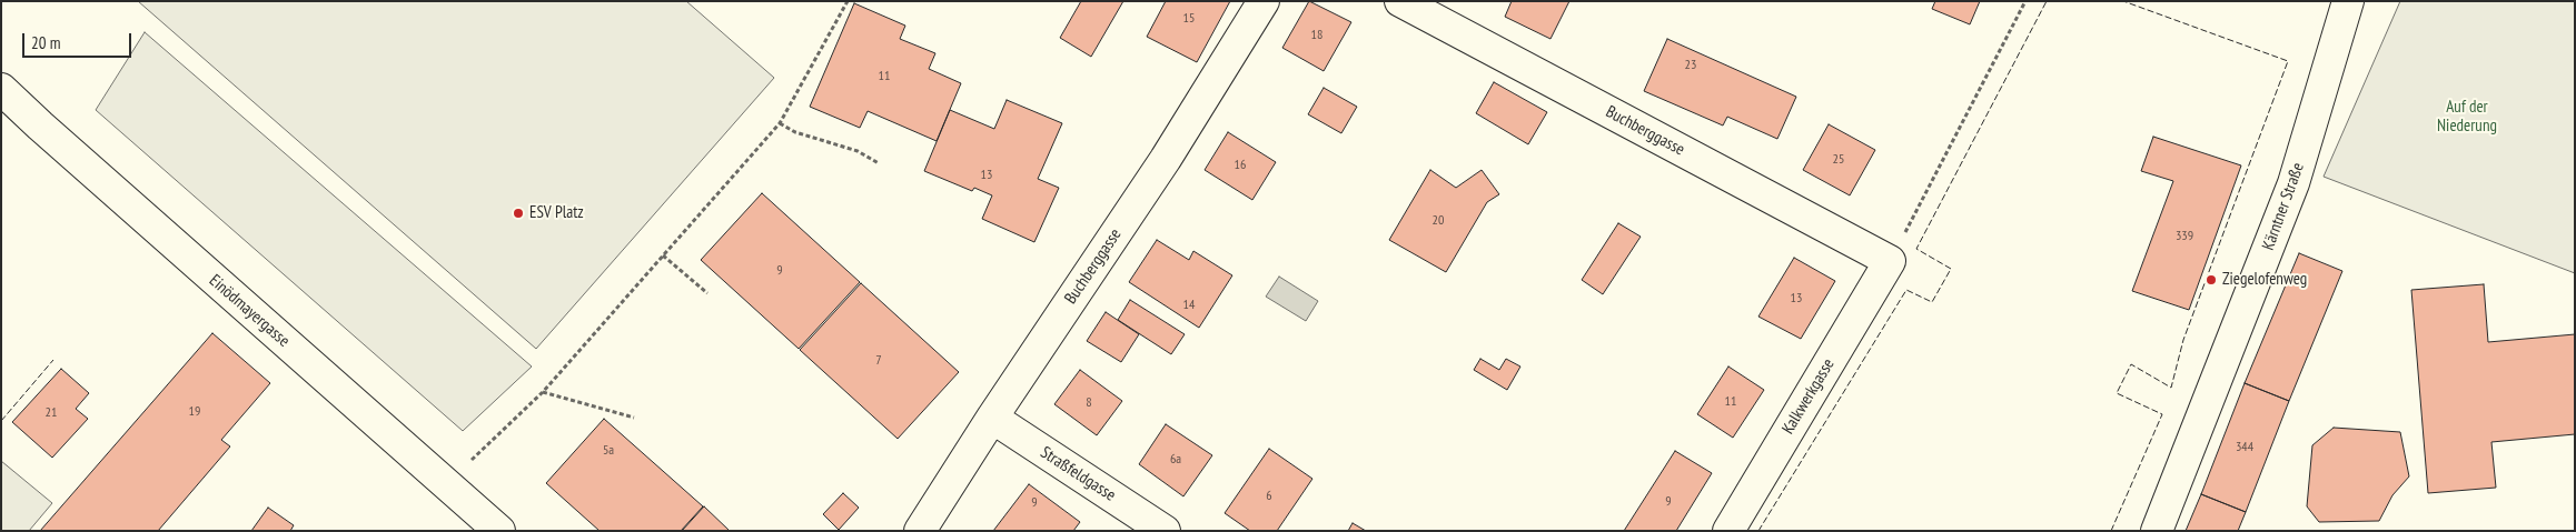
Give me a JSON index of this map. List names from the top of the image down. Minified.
{"streets":{"street":["Buchberggasse","Kärntner Straße","Einödmayergasse","Kalkwerkgasse","Straßfeldgasse"]},"crossings":[["Buchberggasse","Kalkwerkgasse"],["Buchberggasse","Straßfeldgasse"]],"parks":["Auf der Niederung"],"places":["ESV Platz","Ziegelofenweg"],"house_numbers":["15","18","23","11","25","16","13","20","339","9","13","14","7","11","8","19","21","344","5a","6a","6","9","9"],"scale_bar":"20 m"}
